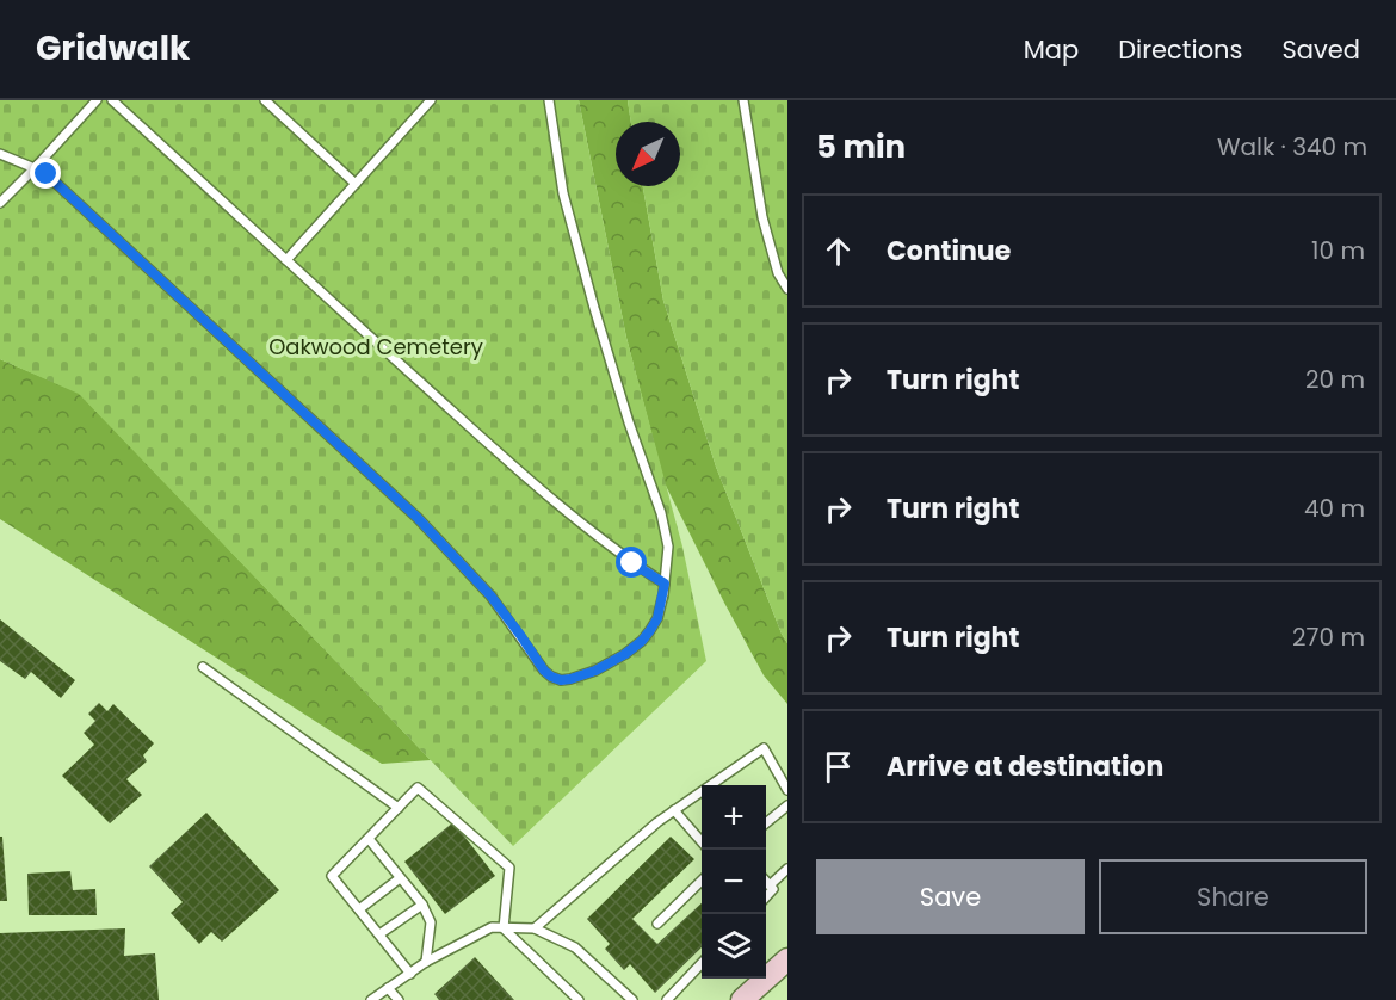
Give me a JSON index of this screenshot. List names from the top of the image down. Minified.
{"parks":["Oakwood Cemetery"],"north":"bottom left","page":{"header":"Gridwalk","nav":["Map","Directions","Saved"],"heading":["5 min","Walk · 340 m"],"list":[["Continue","10 m"],["Turn right","20 m"],["Turn right","40 m"],["Turn right","270 m"],"Arrive at destination"],"map_buttons":["+","−"],"buttons":["Save","Share"]}}
